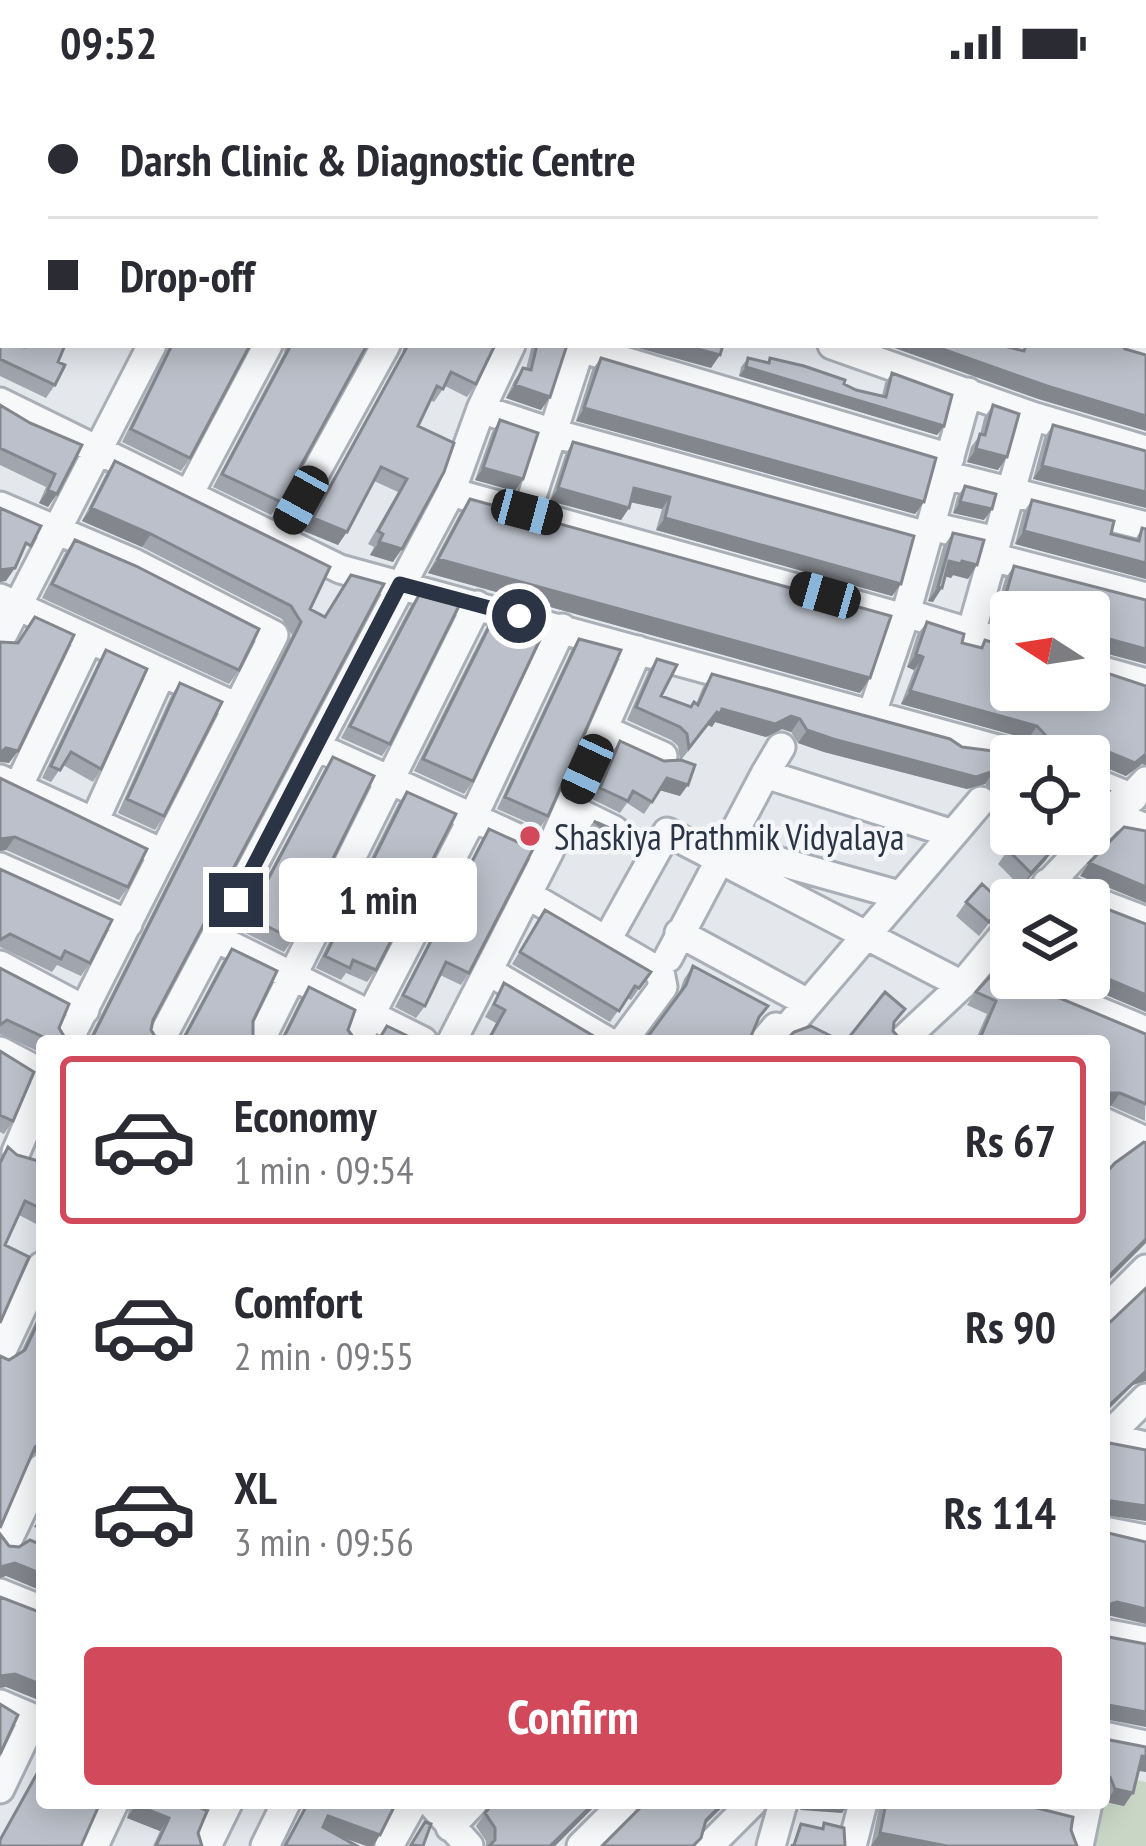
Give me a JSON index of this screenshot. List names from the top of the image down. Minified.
{"places":["Shaskiya Prathmik Vidyalaya"],"north":"left","page":{"status":"09:52","banner":["Darsh Clinic & Diagnostic Centre","Drop-off"],"bubble":"1 min","list":[{"name":"Economy","note":"1 min · 09:54","value":"Rs 67"},{"name":"Comfort","note":"2 min · 09:55","value":"Rs 90"},{"name":"XL","note":"3 min · 09:56","value":"Rs 114"}],"buttons":"Confirm"}}
